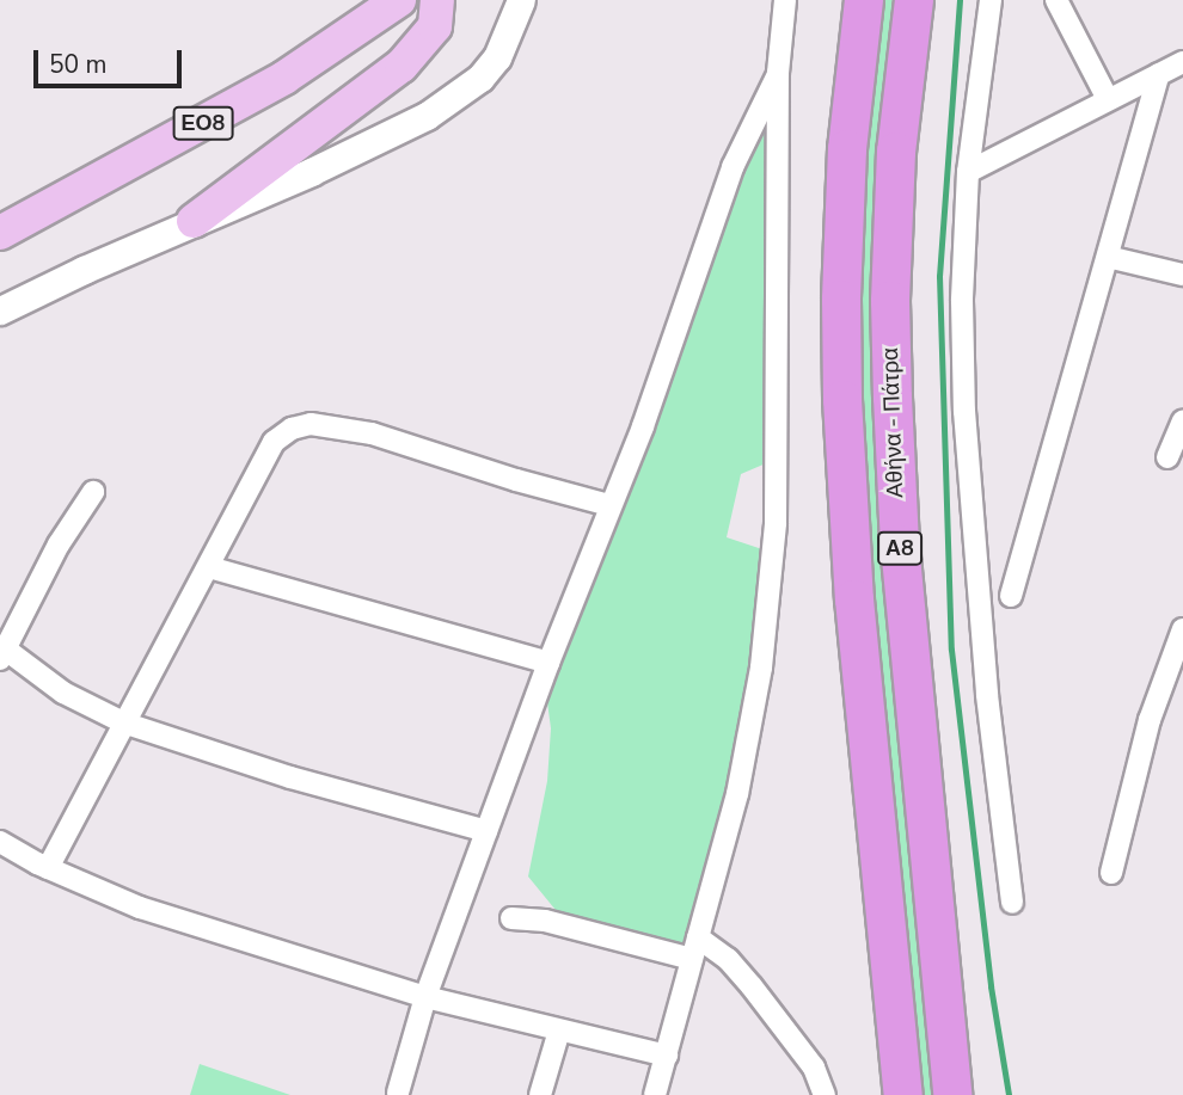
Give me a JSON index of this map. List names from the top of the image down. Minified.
{"streets":{"highway":["Αθήνα - Πάτρα","Α8"],"main road":["ΕΟ8"]},"scale_bar":"50 m"}
